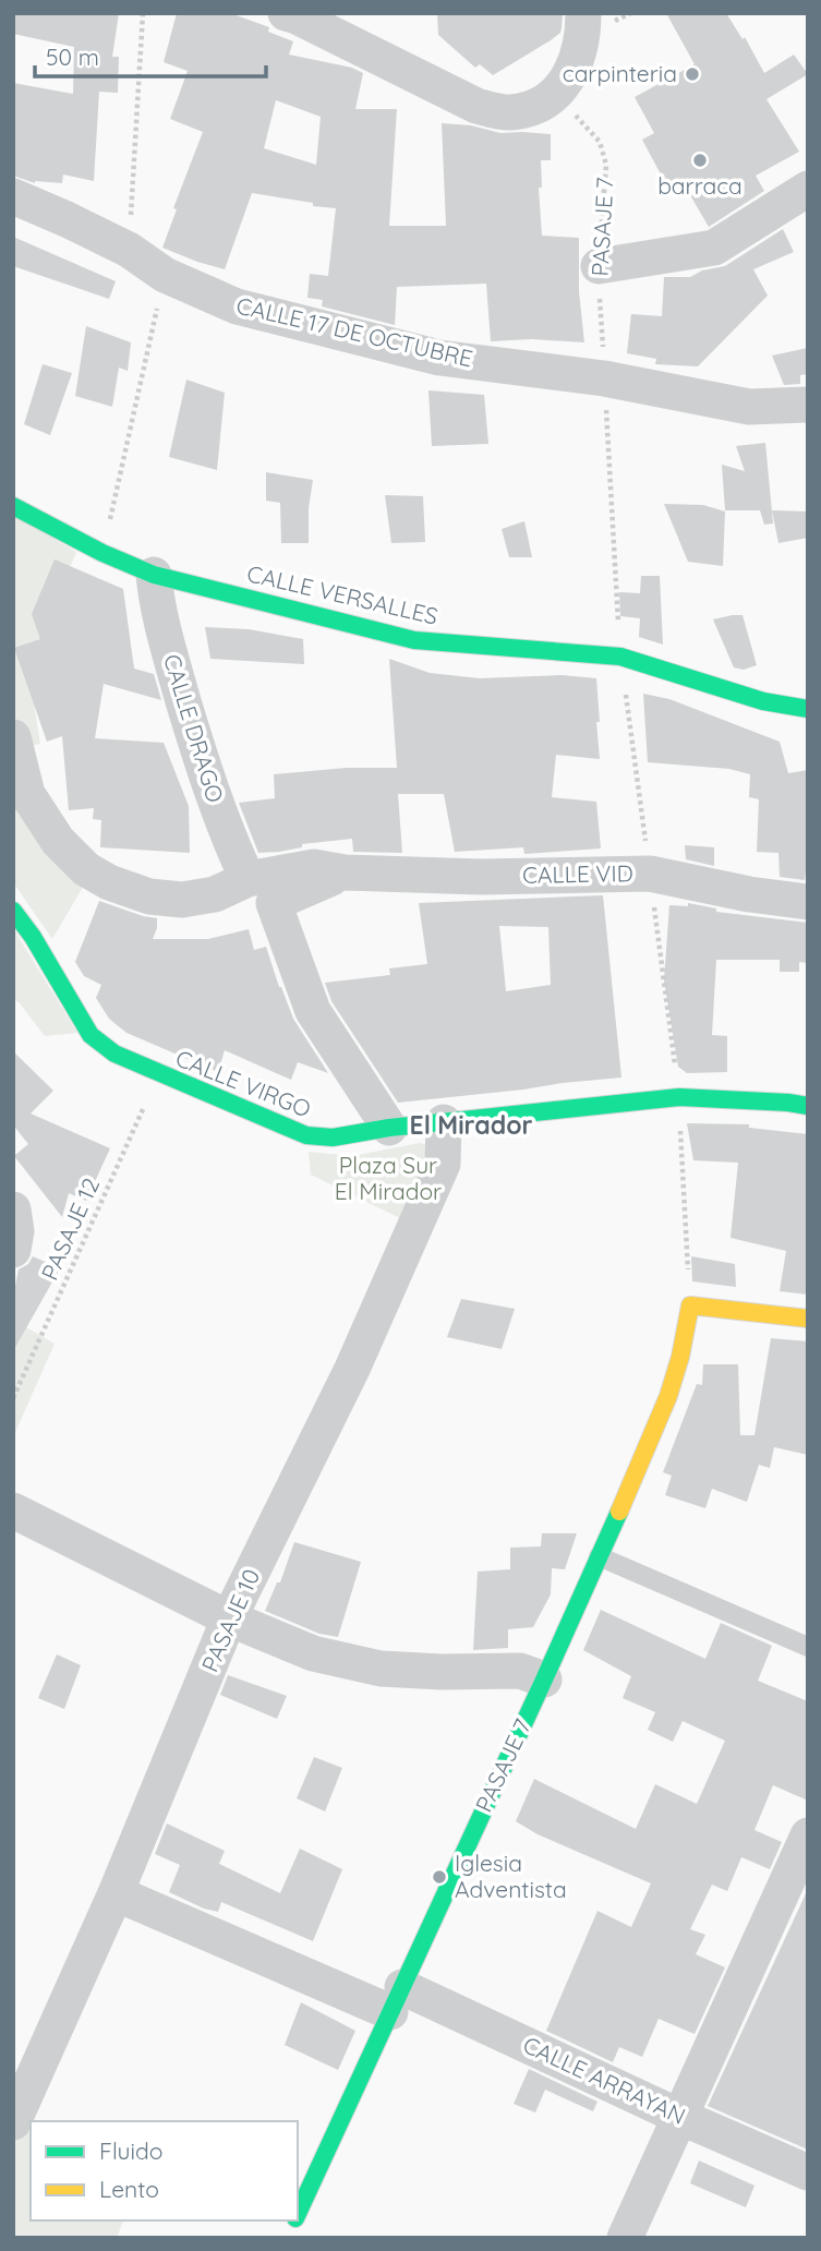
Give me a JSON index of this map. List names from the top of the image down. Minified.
{"streets":{"street":["PASAJE 7","CALLE 17 DE OCTUBRE","CALLE VERSALLES","CALLE DRAGO","CALLE VID","CALLE VIRGO","PASAJE 10","CALLE ARRAYAN"],"path":["PASAJE 12"]},"crossings":[["PASAJE 7","CALLE 17 DE OCTUBRE"],["PASAJE 7","CALLE ARRAYAN"],["CALLE VERSALLES","CALLE DRAGO"],["CALLE DRAGO","CALLE VID"],["CALLE VID","CALLE VIRGO"],["CALLE VIRGO","PASAJE 12"],["CALLE VIRGO","PASAJE 10"],["PASAJE 10","CALLE ARRAYAN"]],"districts":["El Mirador"],"parks":["Plaza Sur El Mirador"],"places":["carpinteria","barraca","Iglesia Adventista"],"legend":["Fluido","Lento"],"scale_bar":"50 m"}
